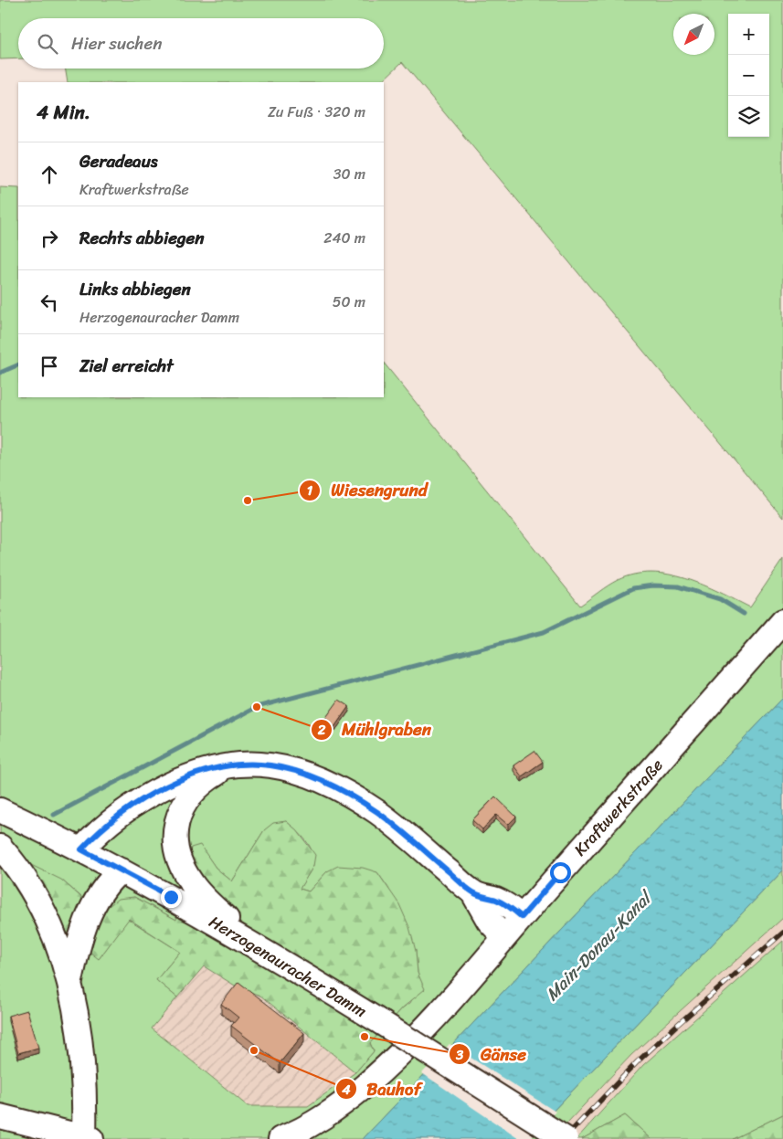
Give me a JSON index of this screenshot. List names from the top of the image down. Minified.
{"streets":{"main road":["Kraftwerkstraße","Herzogenauracher Damm"]},"water":["Main-Donau-Kanal"],"places":["Wiesengrund","Mühlgraben","Gänse","Bauhof"],"north":"bottom left","page":{"map_buttons":["+","−"],"search":"Hier suchen","heading":["4 Min.","Zu Fuß · 320 m"],"list":[["Geradeaus","Kraftwerkstraße","30 m"],["Rechts abbiegen","240 m"],["Links abbiegen","Herzogenauracher Damm","50 m"],"Ziel erreicht"]}}
